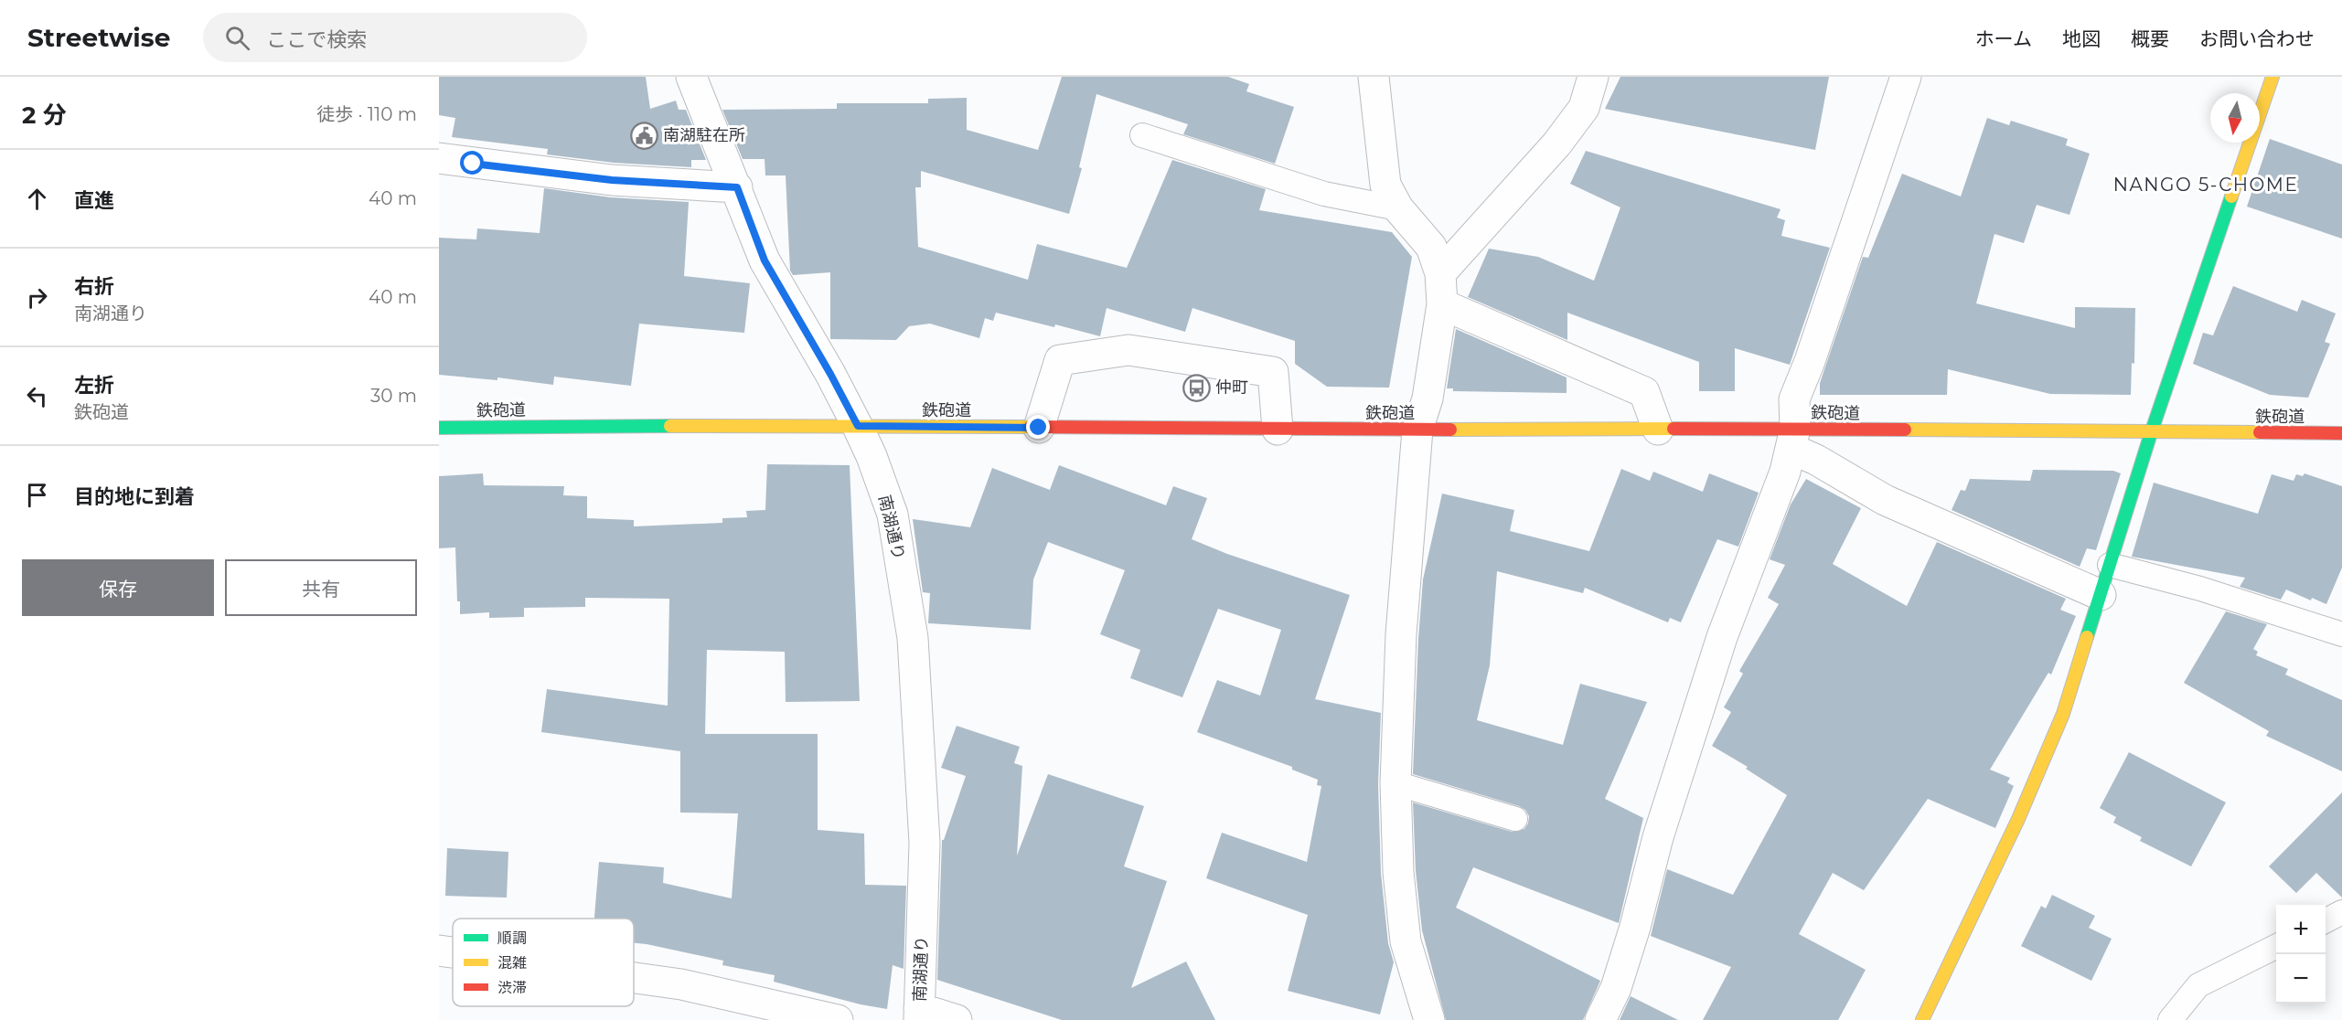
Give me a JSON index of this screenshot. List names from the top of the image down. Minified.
{"streets":{"street":["鉄砲道","南湖通り"]},"crossings":[["鉄砲道","南湖通り"]],"districts":["NANGO 5-CHOME"],"places":{"public building":["南湖駐在所"],"bus stop":["仲町"]},"legend":["順調","混雑","渋滞"],"north":"bottom","page":{"header":"Streetwise","search":"ここで検索","nav":["ホーム","地図","概要","お問い合わせ"],"heading":["2 分","徒歩 · 110 m"],"list":[["直進","40 m"],["右折","南湖通り","40 m"],["左折","鉄砲道","30 m"],"目的地に到着"],"buttons":["保存","共有"],"map_buttons":["+","−"]}}
